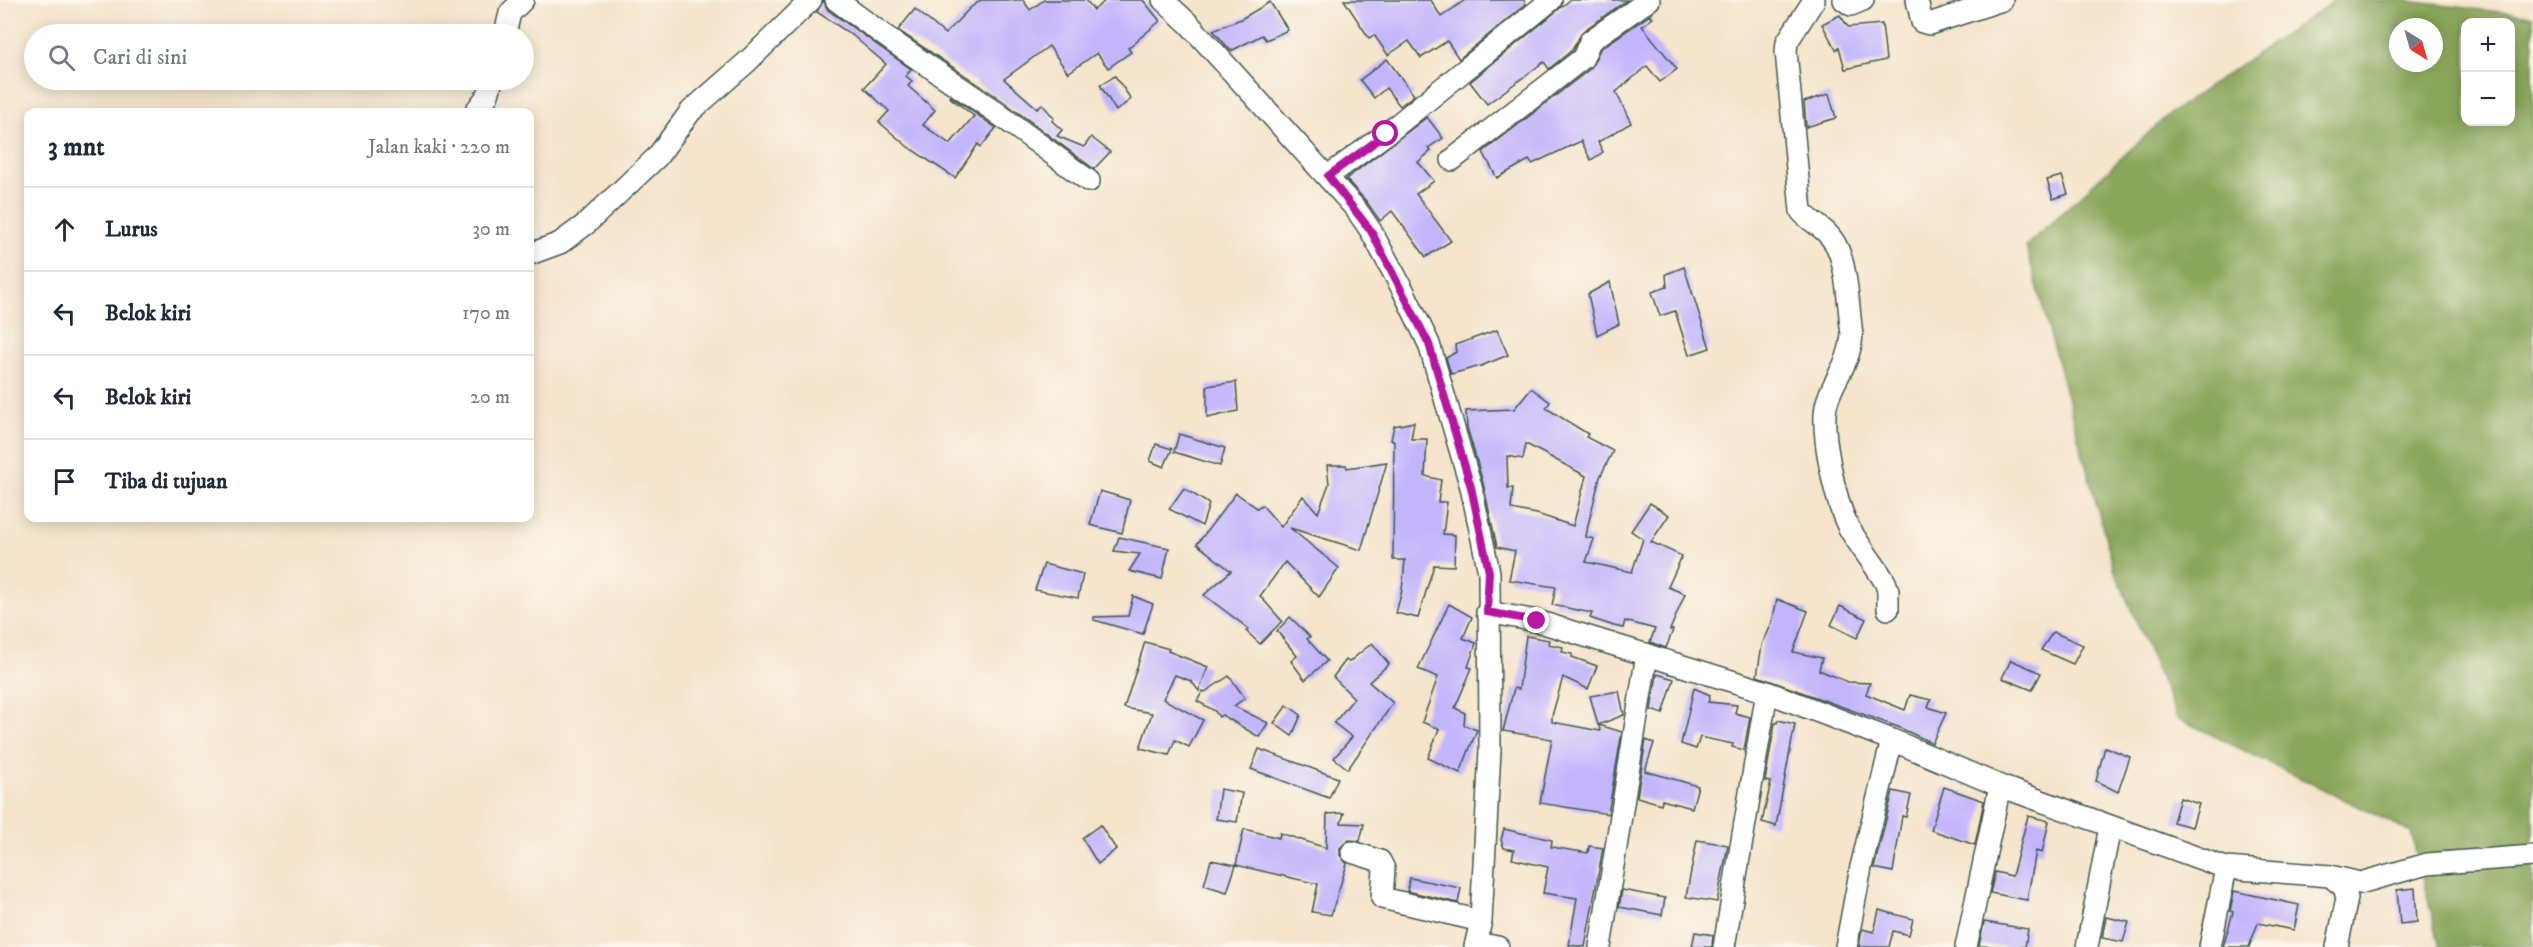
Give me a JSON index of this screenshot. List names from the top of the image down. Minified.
{"north":"bottom right","page":{"map_buttons":["+","−"],"search":"Cari di sini","heading":["3 mnt","Jalan kaki · 220 m"],"list":[["Lurus","30 m"],["Belok kiri","170 m"],["Belok kiri","20 m"],"Tiba di tujuan"]}}
